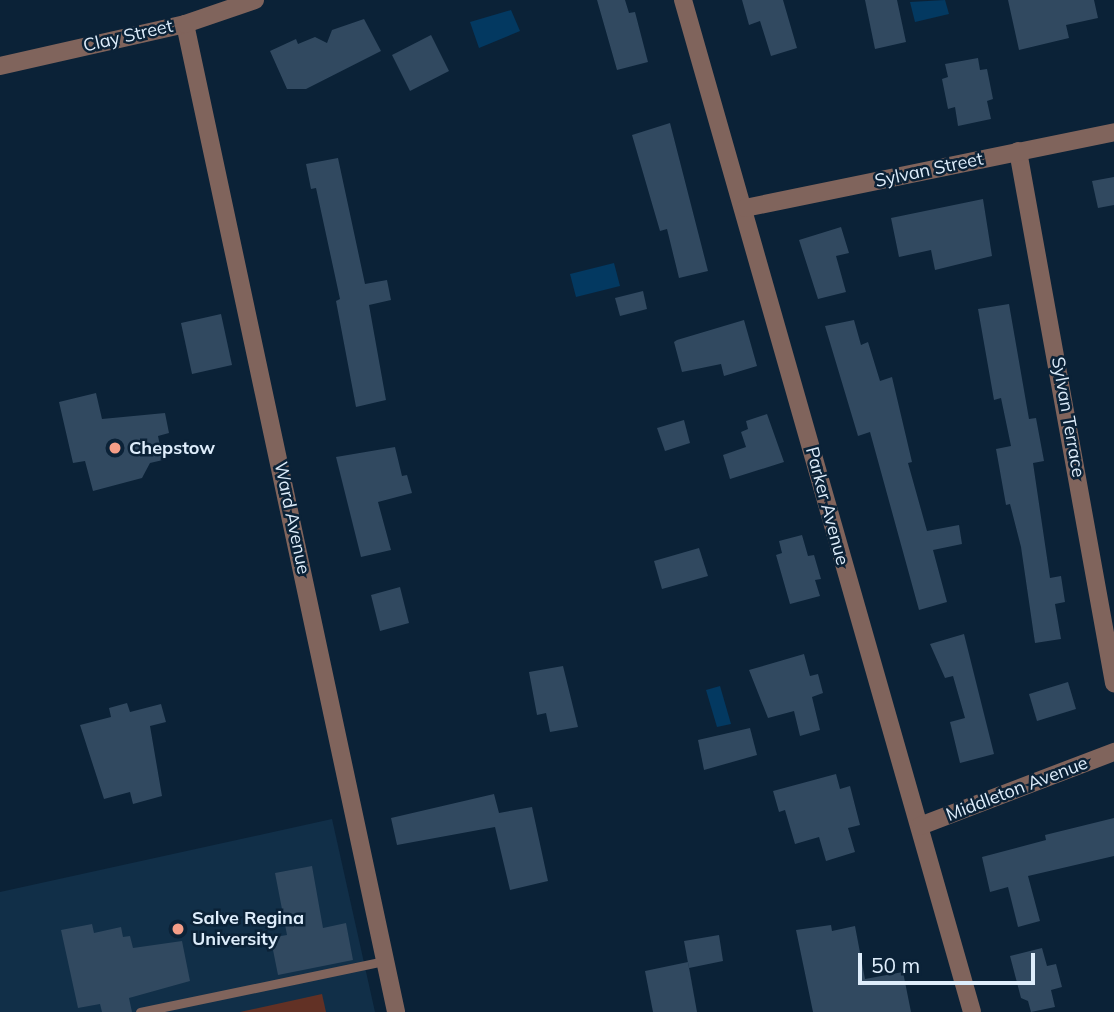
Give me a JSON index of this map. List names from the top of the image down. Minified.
{"streets":{"street":["Clay Street","Sylvan Street","Sylvan Terrace","Parker Avenue","Ward Avenue","Middleton Avenue"]},"crossings":[["Clay Street","Ward Avenue"],["Sylvan Street","Sylvan Terrace"],["Sylvan Street","Parker Avenue"],["Parker Avenue","Middleton Avenue"]],"places":["Chepstow","Salve Regina University"],"scale_bar":"50 m"}
